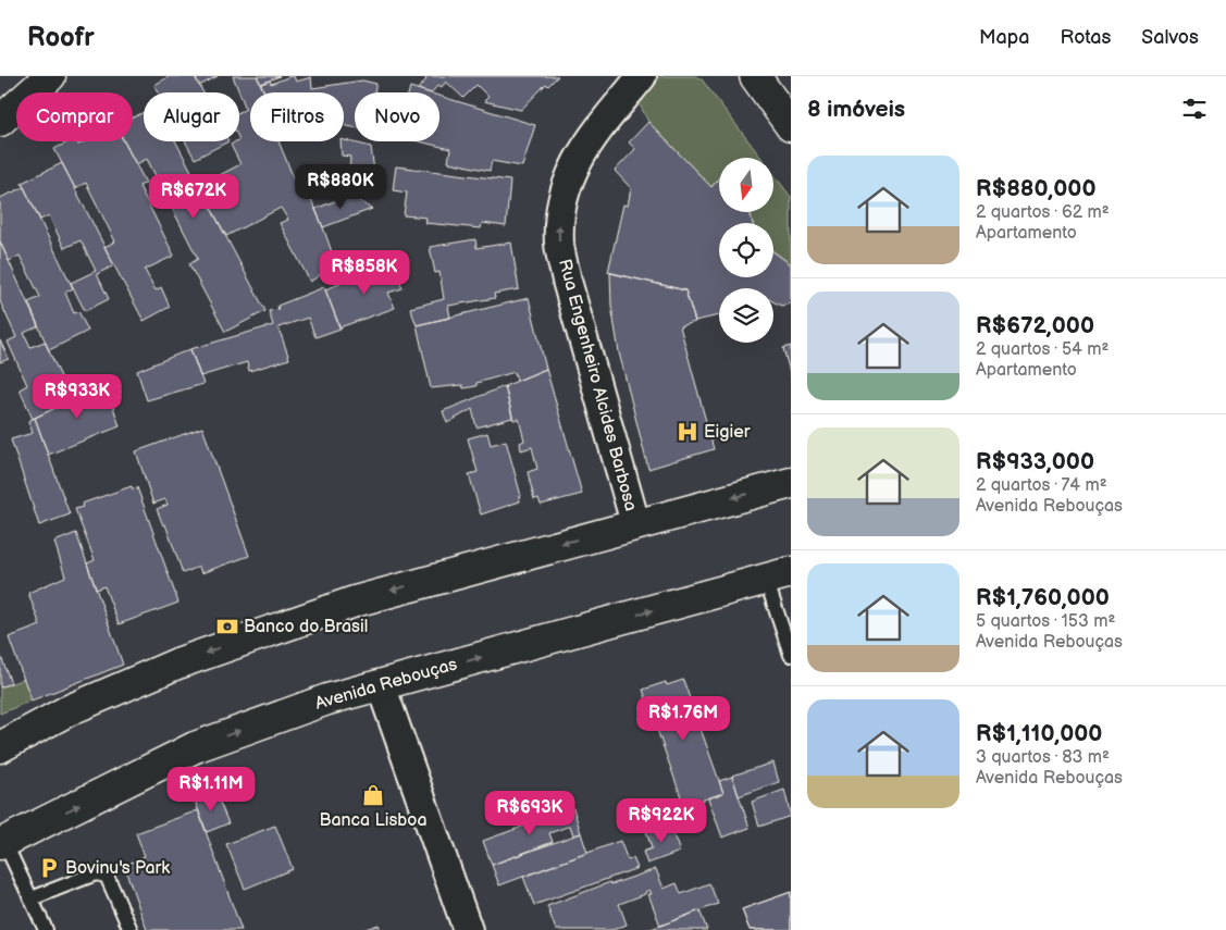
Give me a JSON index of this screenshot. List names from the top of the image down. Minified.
{"streets":{"main road":["Avenida Rebouças"],"street":["Rua Engenheiro Alcides Barbosa"]},"one_way":["Rua Engenheiro Alcides Barbosa"],"places":{"hospital":["Eigier"],"bank":["Banco do Brasil"],"shop":["Banca Lisboa"],"parking":["Bovinu's Park"]},"north":"bottom","page":{"header":"Roofr","nav":["Mapa","Rotas","Salvos"],"heading":"8 imóveis","chip":["Comprar","Alugar","Filtros","Novo"],"list":[{"name":"R$880,000","note":"2 quartos · 62 m² · Apartamento"},{"name":"R$672,000","note":"2 quartos · 54 m² · Apartamento"},{"name":"R$933,000","note":"2 quartos · 74 m² · Avenida Rebouças"},{"name":"R$1,760,000","note":"5 quartos · 153 m² · Avenida Rebouças"},{"name":"R$1,110,000","note":"3 quartos · 83 m² · Avenida Rebouças"}],"price":["R$880K","R$672K","R$858K","R$933K","R$1.76M","R$1.11M","R$693K","R$922K"]}}
